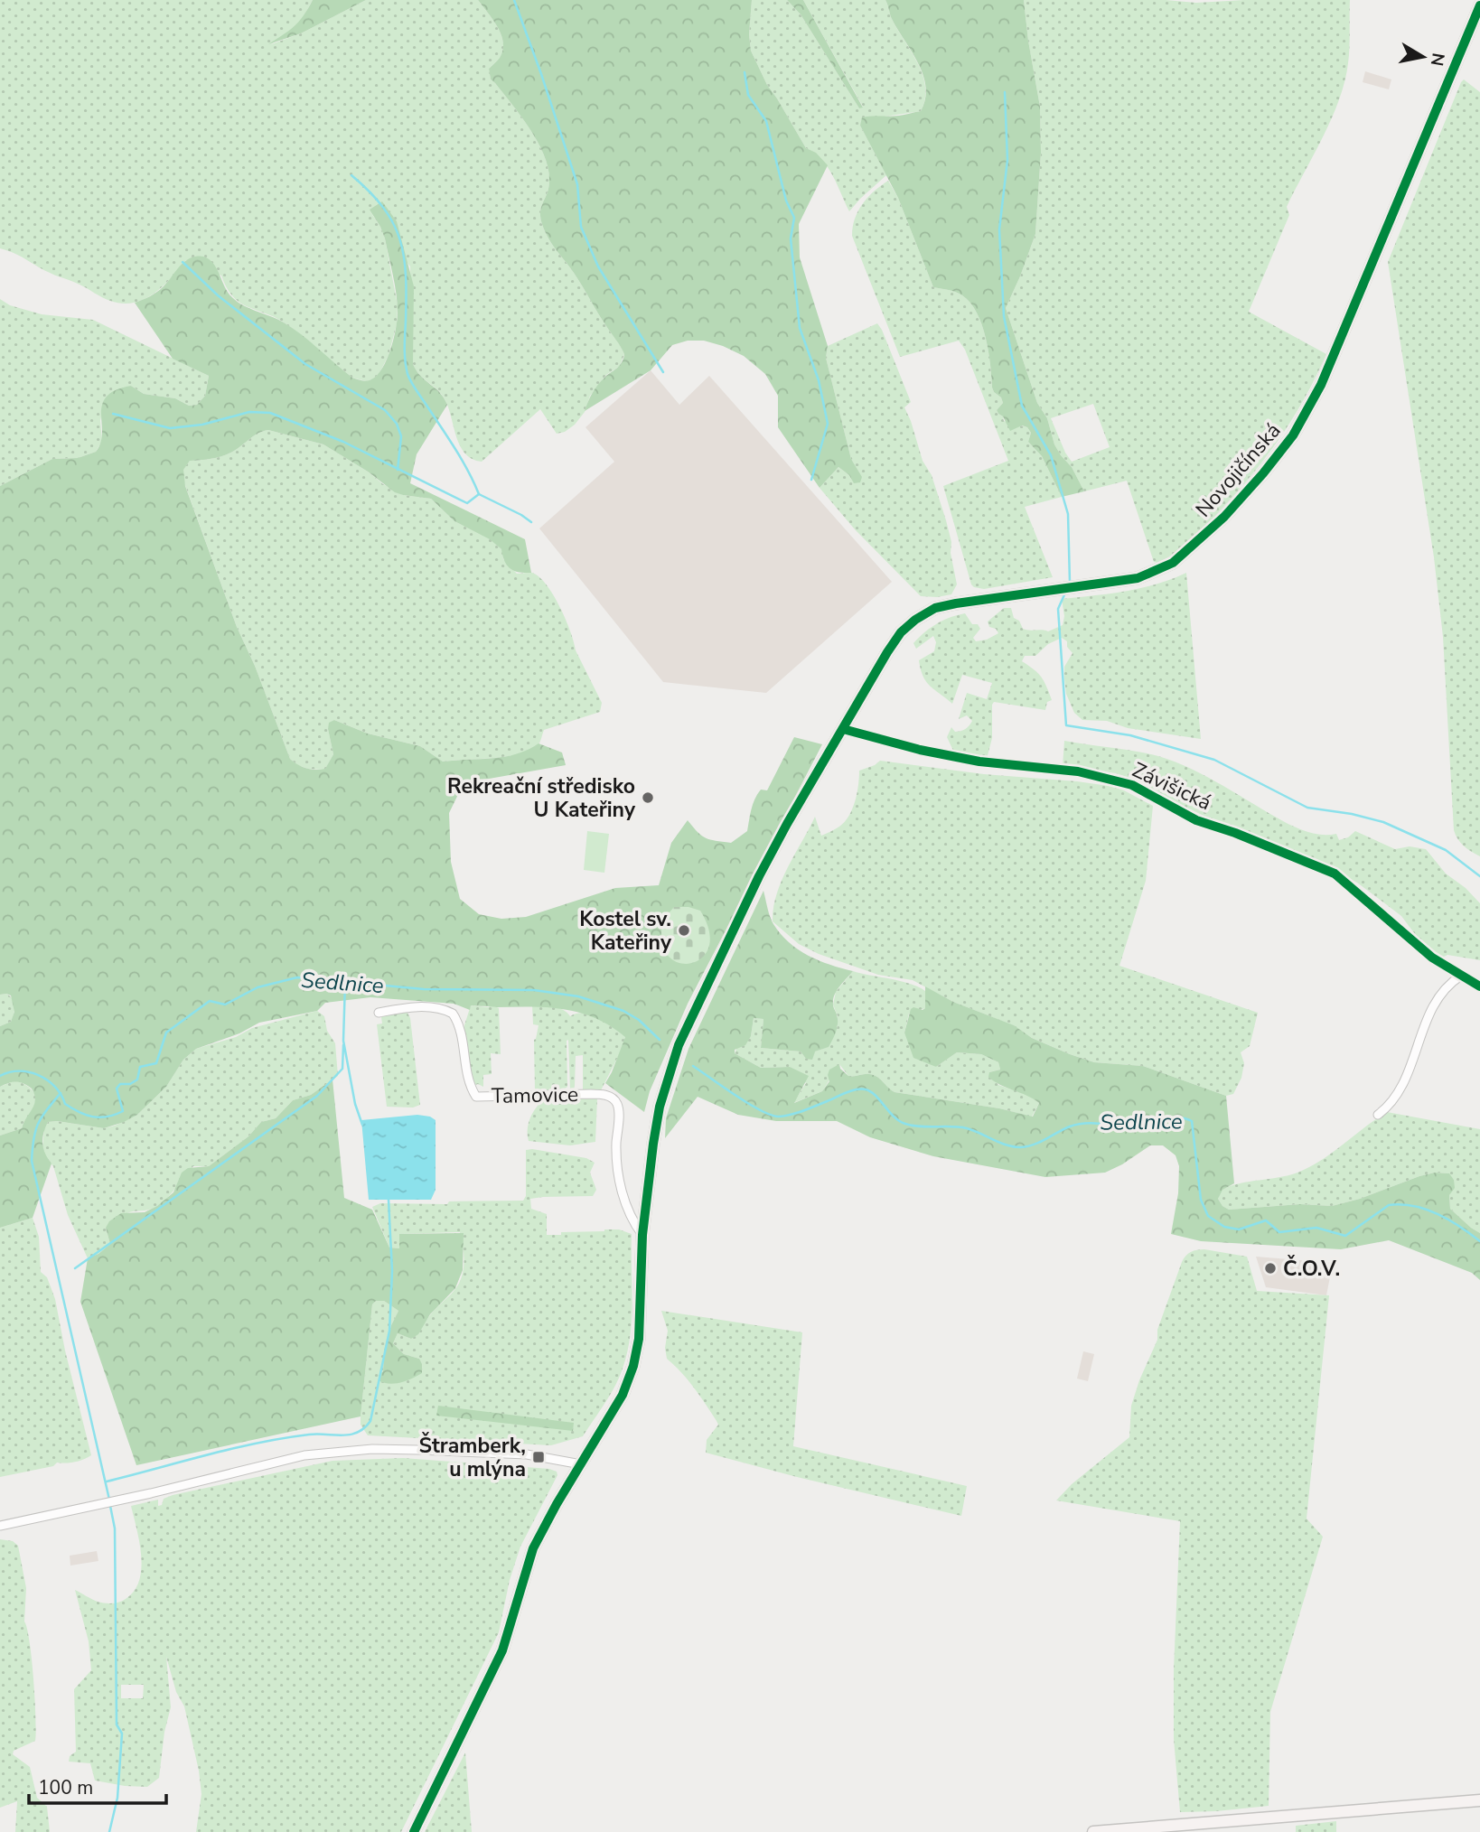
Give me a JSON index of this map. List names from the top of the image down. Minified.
{"streets":{"street":["Novojičínská","Závišická","Tamovice"]},"crossings":[["Novojičínská","Závišická"],["Novojičínská","Tamovice"]],"water":["Sedlnice"],"places":{"other":["Rekreační středisko U Kateřiny","Kostel sv. Kateřiny","Č.O.V."],"transit":["Štramberk, u mlýna"]},"scale_bar":"100 m","north":"right"}
